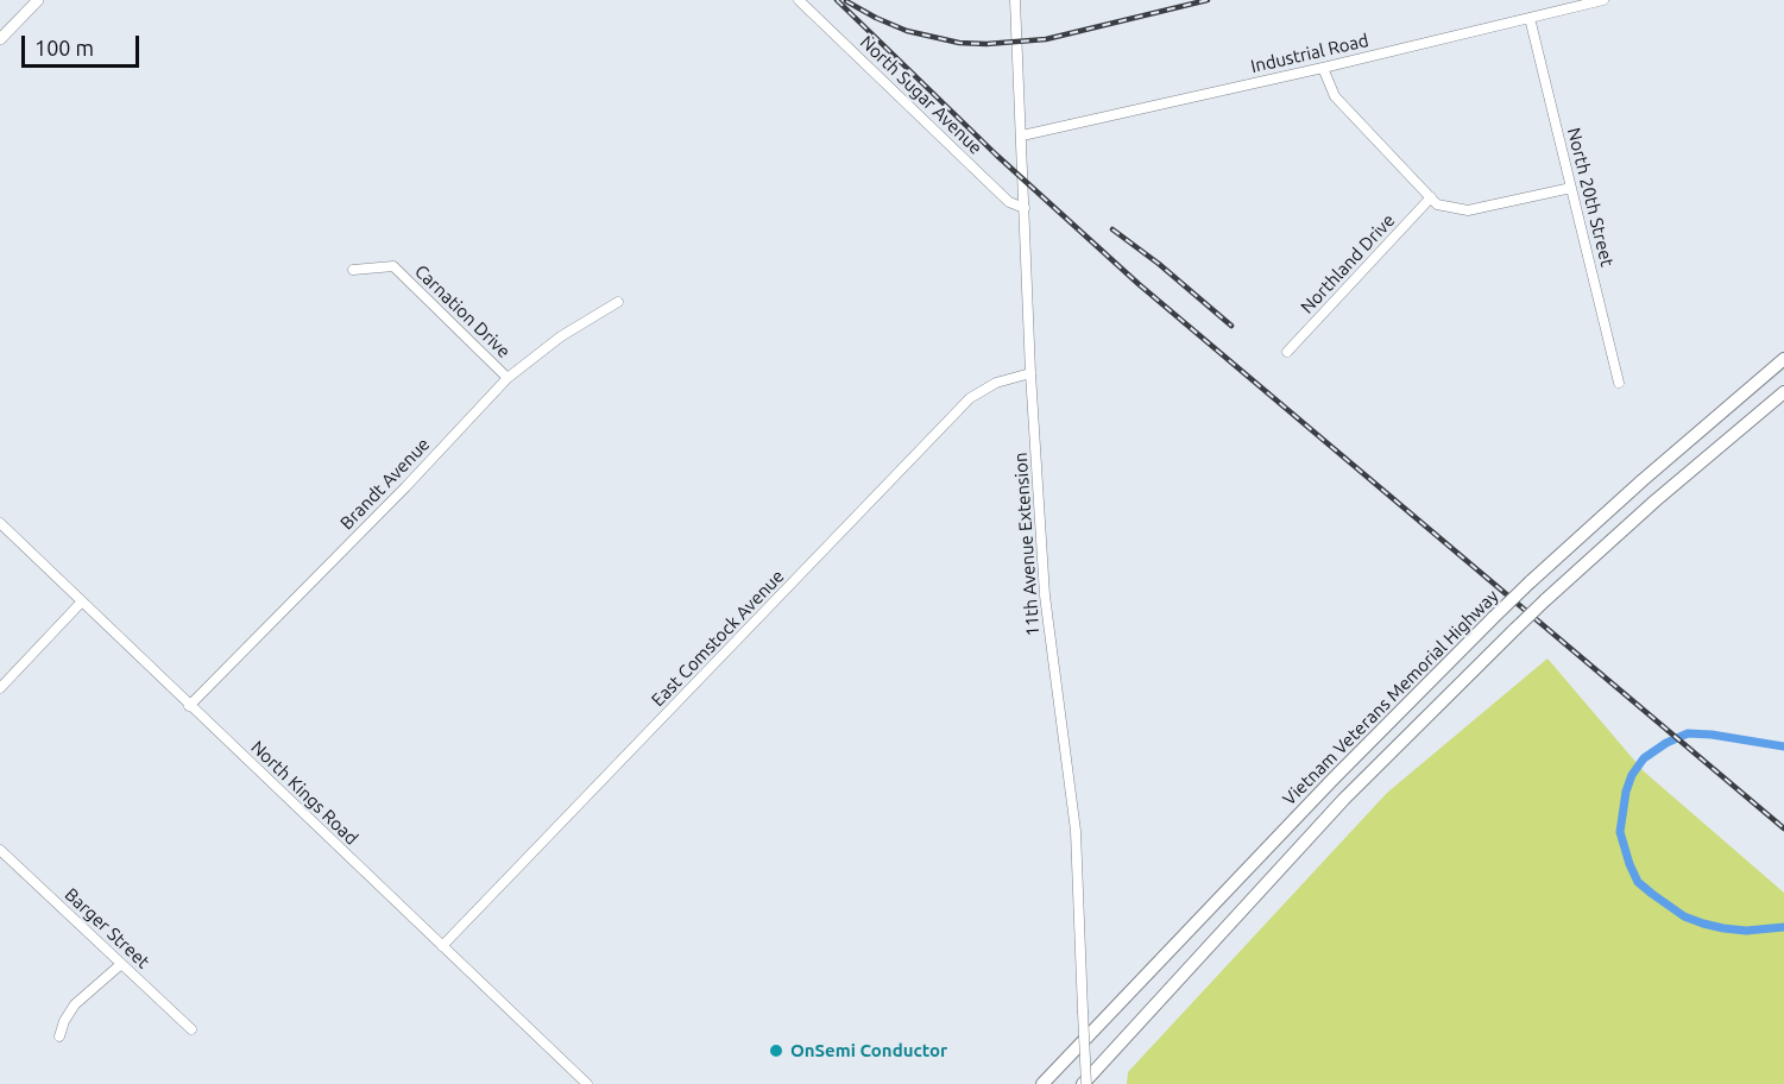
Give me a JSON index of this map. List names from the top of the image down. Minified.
{"streets":{"highway":["Vietnam Veterans Memorial Highway"],"street":["Industrial Road","North Sugar Avenue","North 20th Street","Northland Drive","Carnation Drive","Brandt Avenue","11th Avenue Extension","East Comstock Avenue","North Kings Road","Barger Street"]},"crossings":[["Industrial Road","North 20th Street"],["Industrial Road","11th Avenue Extension"],["North Sugar Avenue","11th Avenue Extension"],["Carnation Drive","Brandt Avenue"],["Brandt Avenue","North Kings Road"],["11th Avenue Extension","East Comstock Avenue"],["East Comstock Avenue","North Kings Road"]],"places":["OnSemi Conductor"],"scale_bar":"100 m"}
